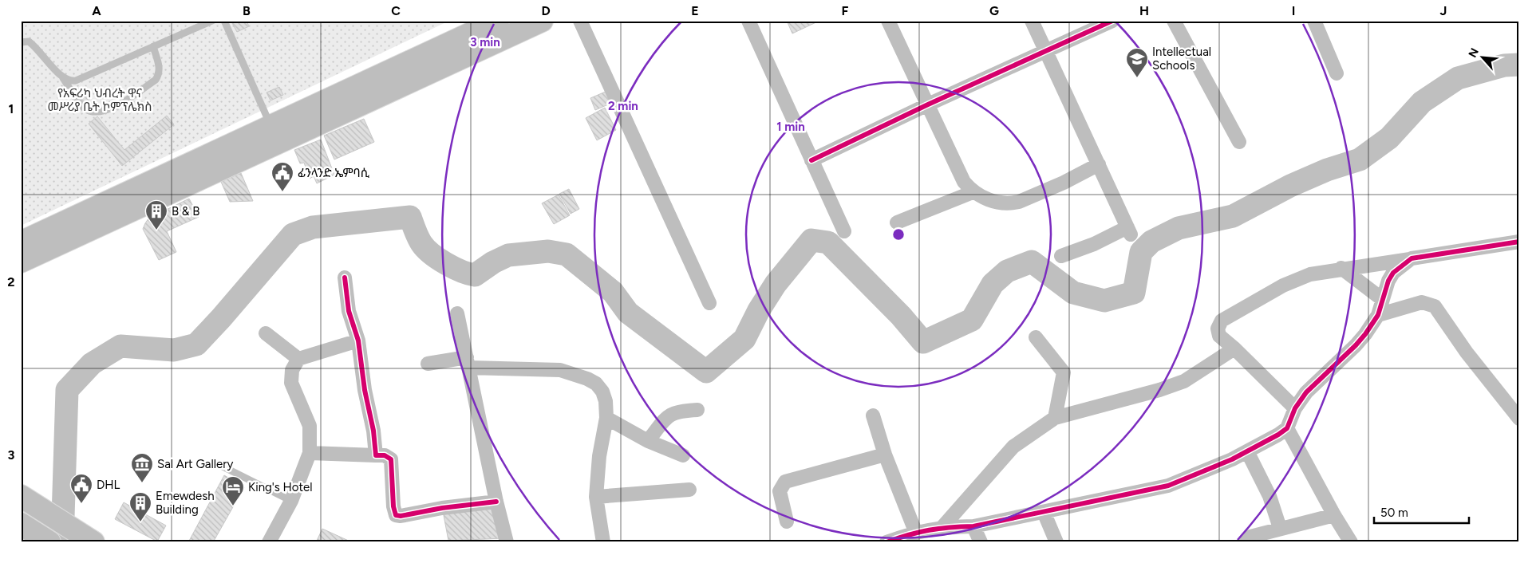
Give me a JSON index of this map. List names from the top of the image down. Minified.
{"parks":["የአፍሪካ ህብረት ዋና መሥሪያ ቤት ኮምፕሌክስ"],"places":{"school or university":["Intellectual Schools"],"public building":["ፊንላንድ ኤምባሲ","DHL"],"building":["B & B","Emewdesh Building"],"museum":["Sal Art Gallery"],"hotel":["King's Hotel"]},"scale_bar":"50 m","north":"top left","grid":{"columns":["A","B","C","D","E","F","G","H","I","J"],"rows":["1","2","3"]},"rings":["3 min","2 min","1 min"]}
